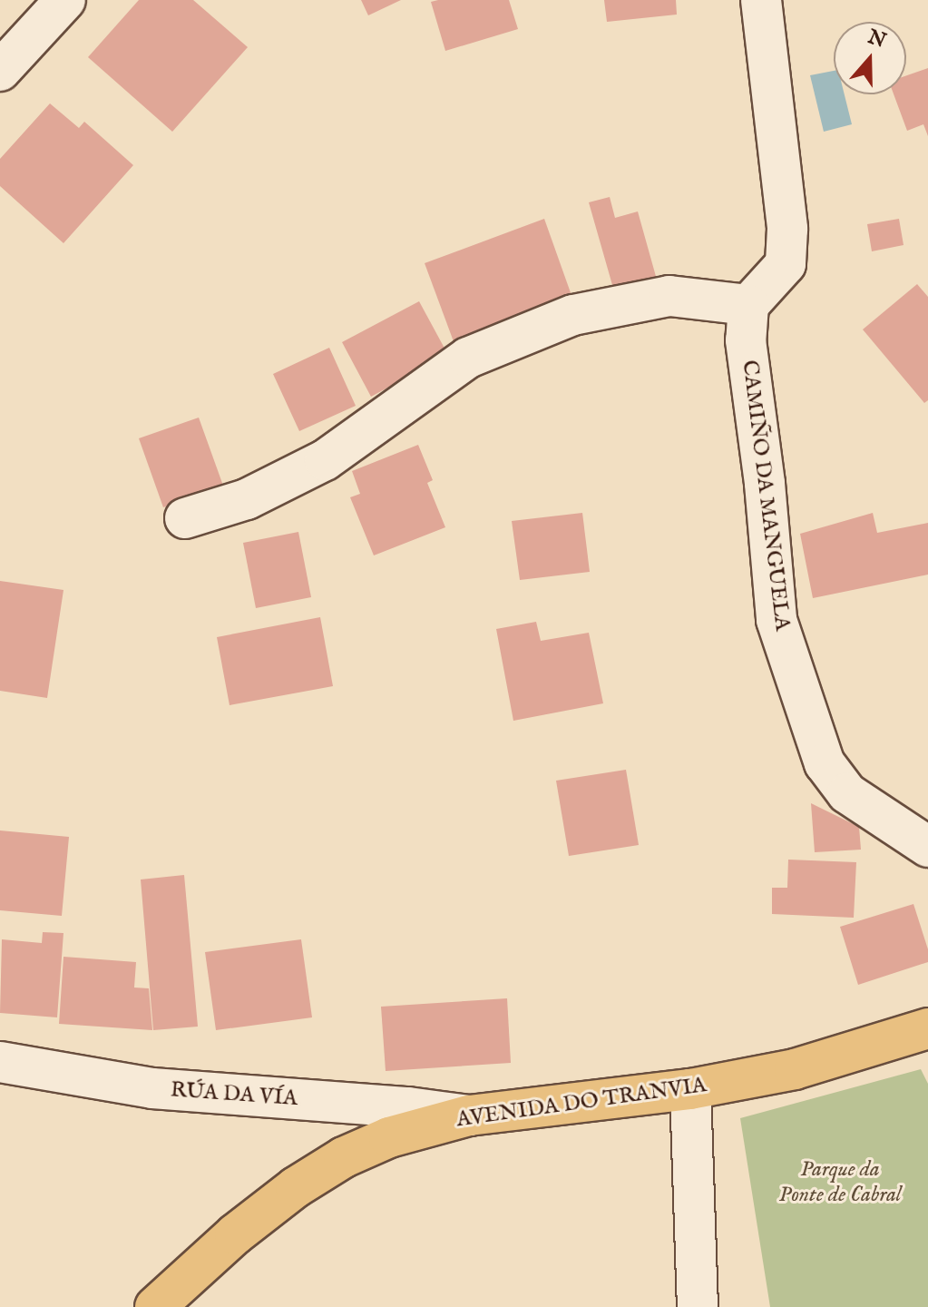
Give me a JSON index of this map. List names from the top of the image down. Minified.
{"streets":{"main road":["AVENIDA DO TRANVIA"],"street":["CAMIÑO DA MANGUELA","RÚA DA VÍA"]},"crossings":[["RÚA DA VÍA","AVENIDA DO TRANVIA"]],"parks":["Parque da Ponte de Cabral"],"north":"top"}
